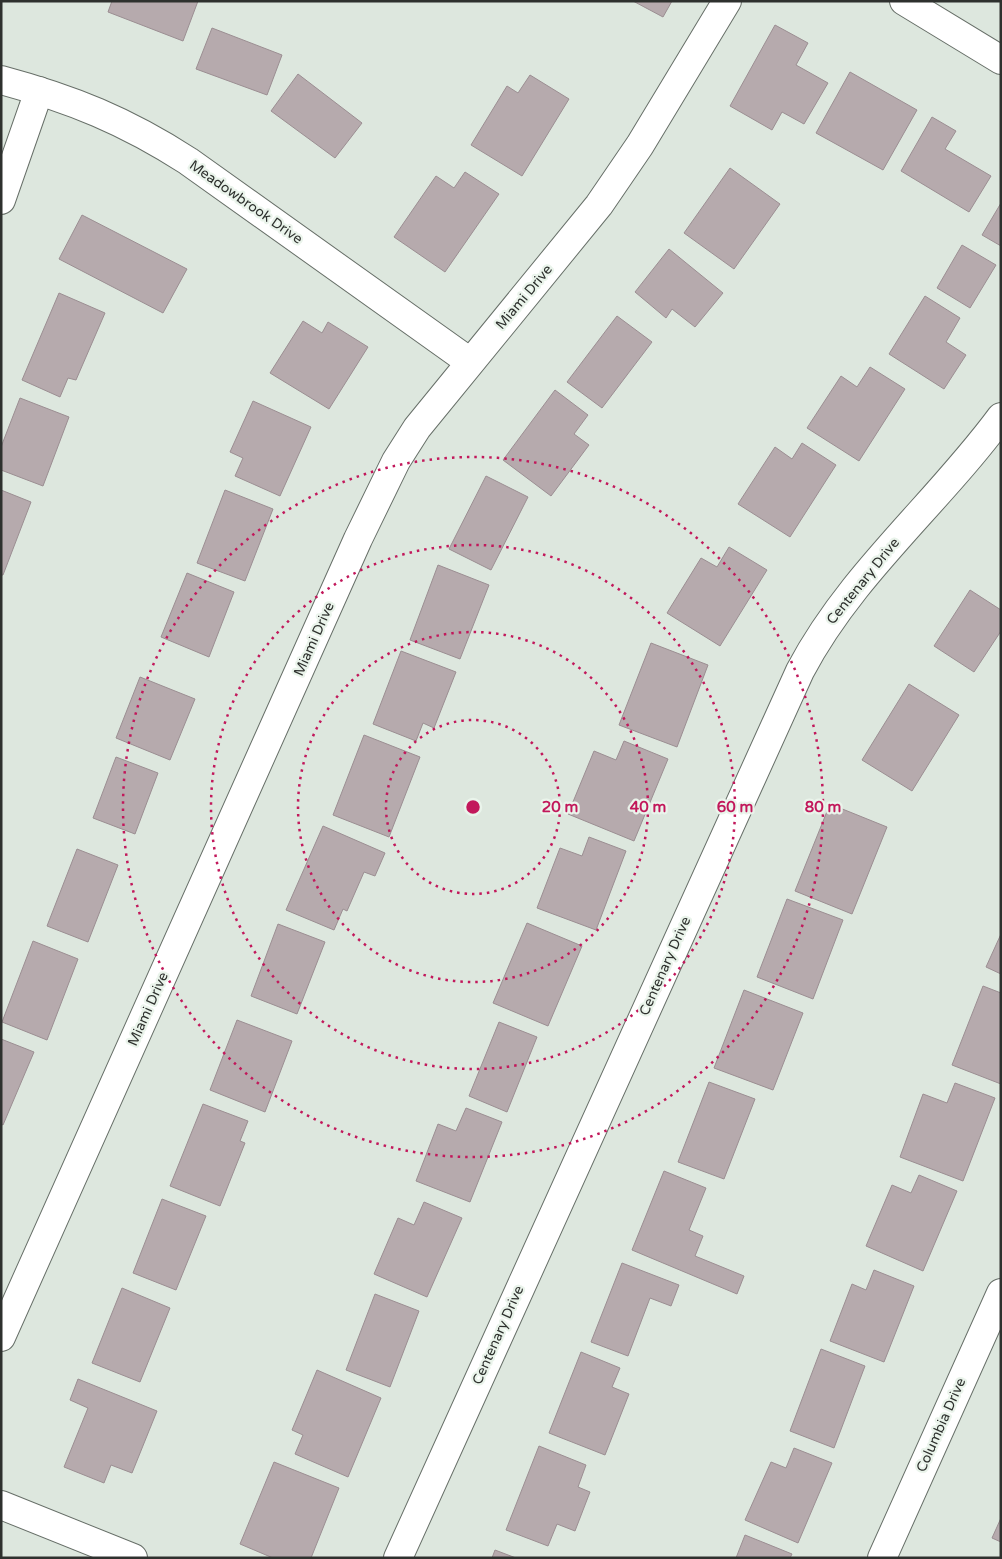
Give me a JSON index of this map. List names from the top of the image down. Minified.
{"streets":{"street":["Meadowbrook Drive","Miami Drive","Centenary Drive","Columbia Drive"]},"crossings":[["Meadowbrook Drive","Miami Drive"]],"rings":["20 m","40 m","60 m","80 m"]}
